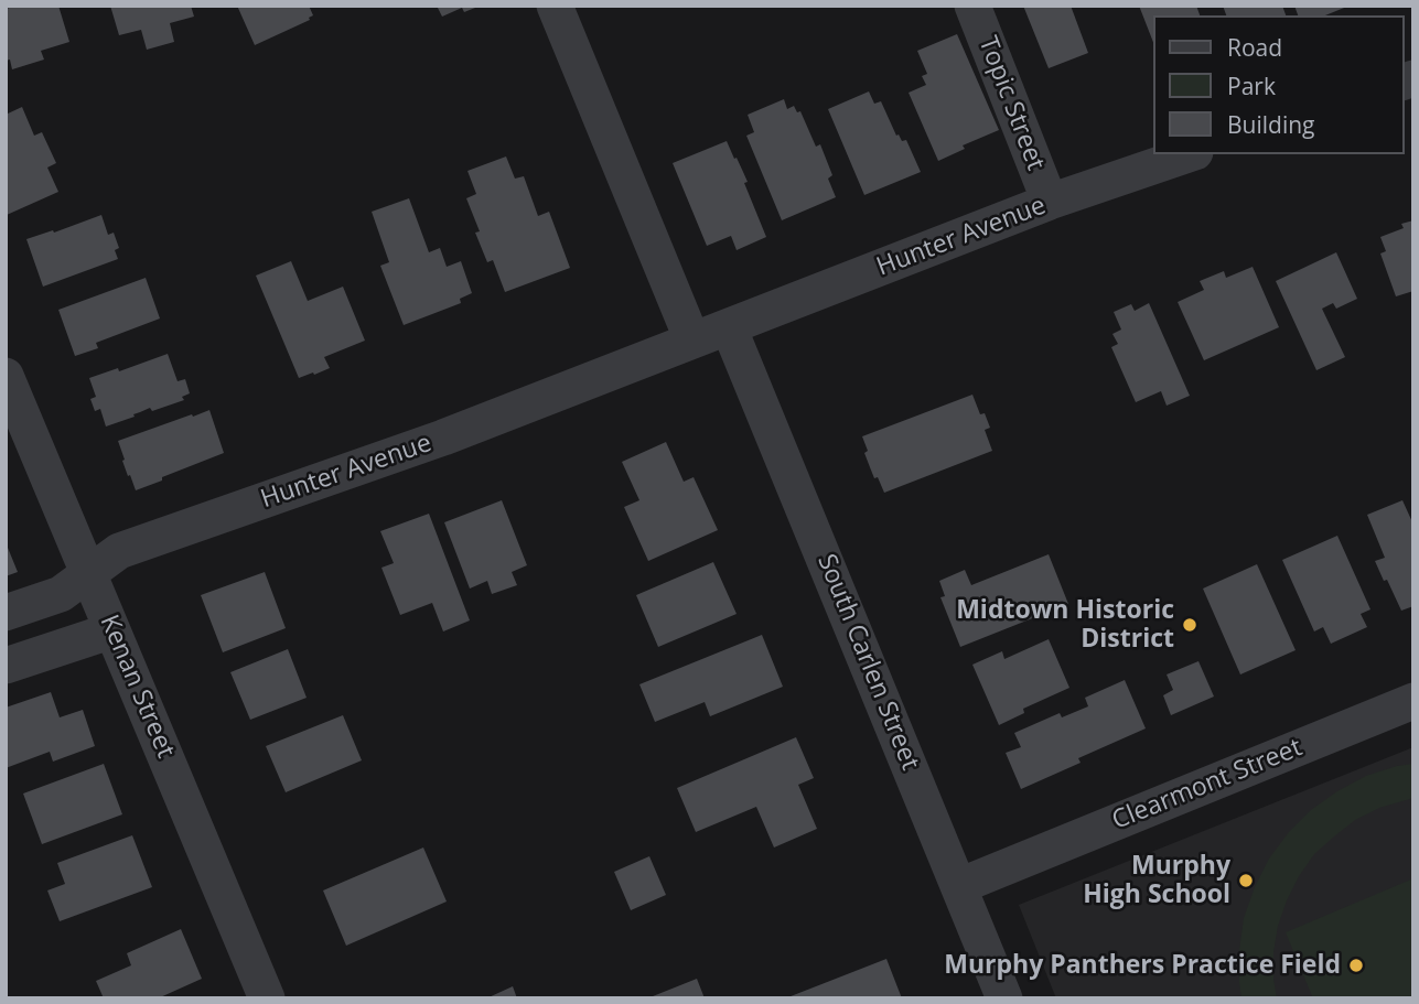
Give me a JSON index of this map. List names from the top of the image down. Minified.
{"streets":{"street":["Topic Street","Hunter Avenue","South Carlen Street","Kenan Street","Clearmont Street"]},"crossings":[["Topic Street","Hunter Avenue"],["Hunter Avenue","South Carlen Street"],["Hunter Avenue","Kenan Street"],["South Carlen Street","Clearmont Street"]],"places":["Midtown Historic District","Murphy High School","Murphy Panthers Practice Field"],"legend":["Road","Park","Building"]}
